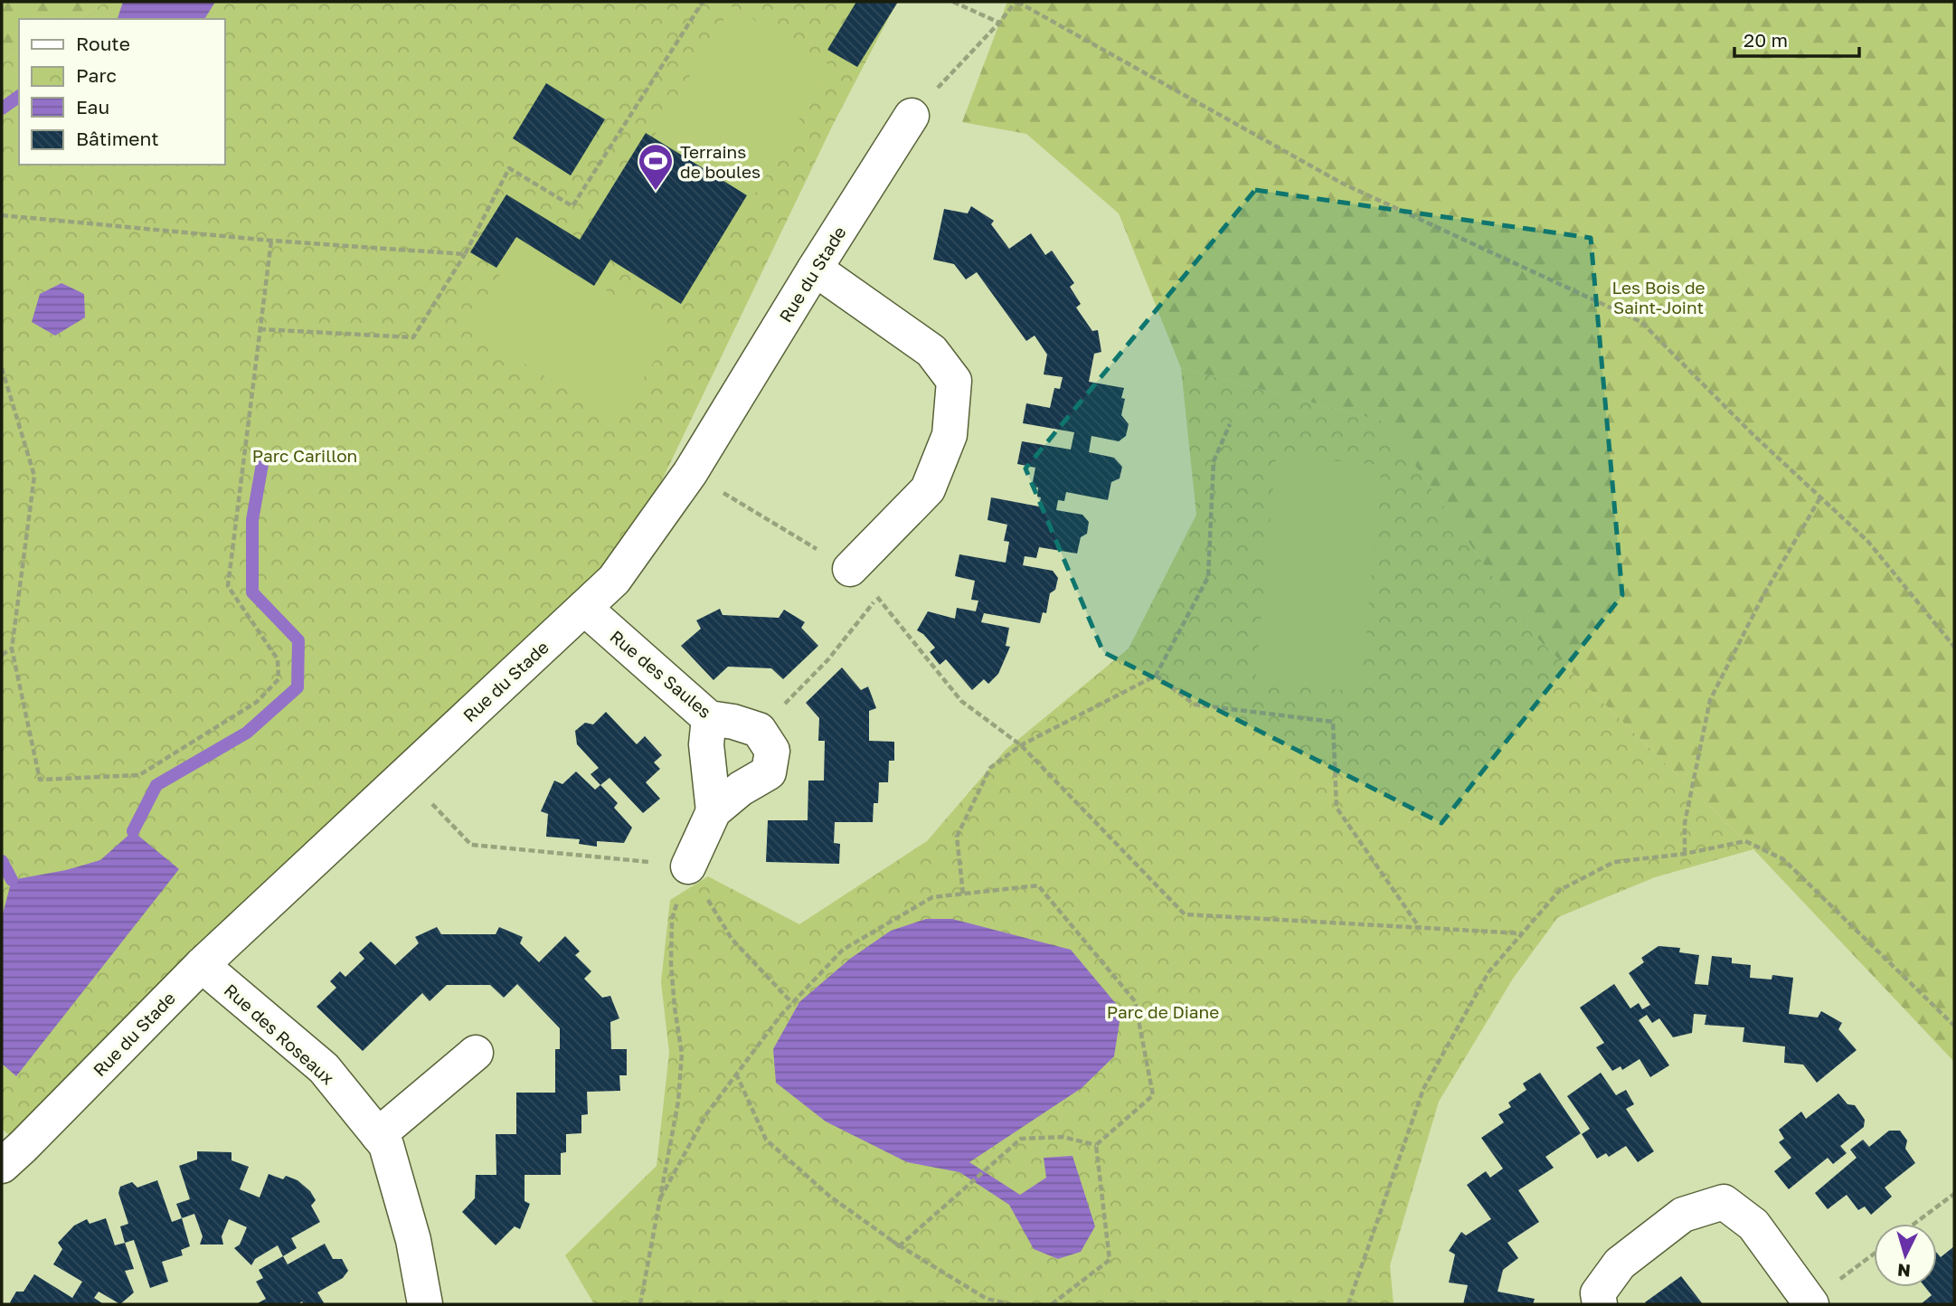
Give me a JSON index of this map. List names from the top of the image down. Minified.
{"streets":{"street":["Rue du Stade","Rue des Saules","Rue des Roseaux"]},"crossings":[["Rue du Stade","Rue des Saules"],["Rue du Stade","Rue des Roseaux"]],"parks":["Les Bois de Saint-Joint","Parc Carillon","Parc de Diane"],"places":{"sports":["Terrains de boules"]},"legend":["Route","Parc","Eau","Bâtiment"],"scale_bar":"20 m","north":"bottom"}
